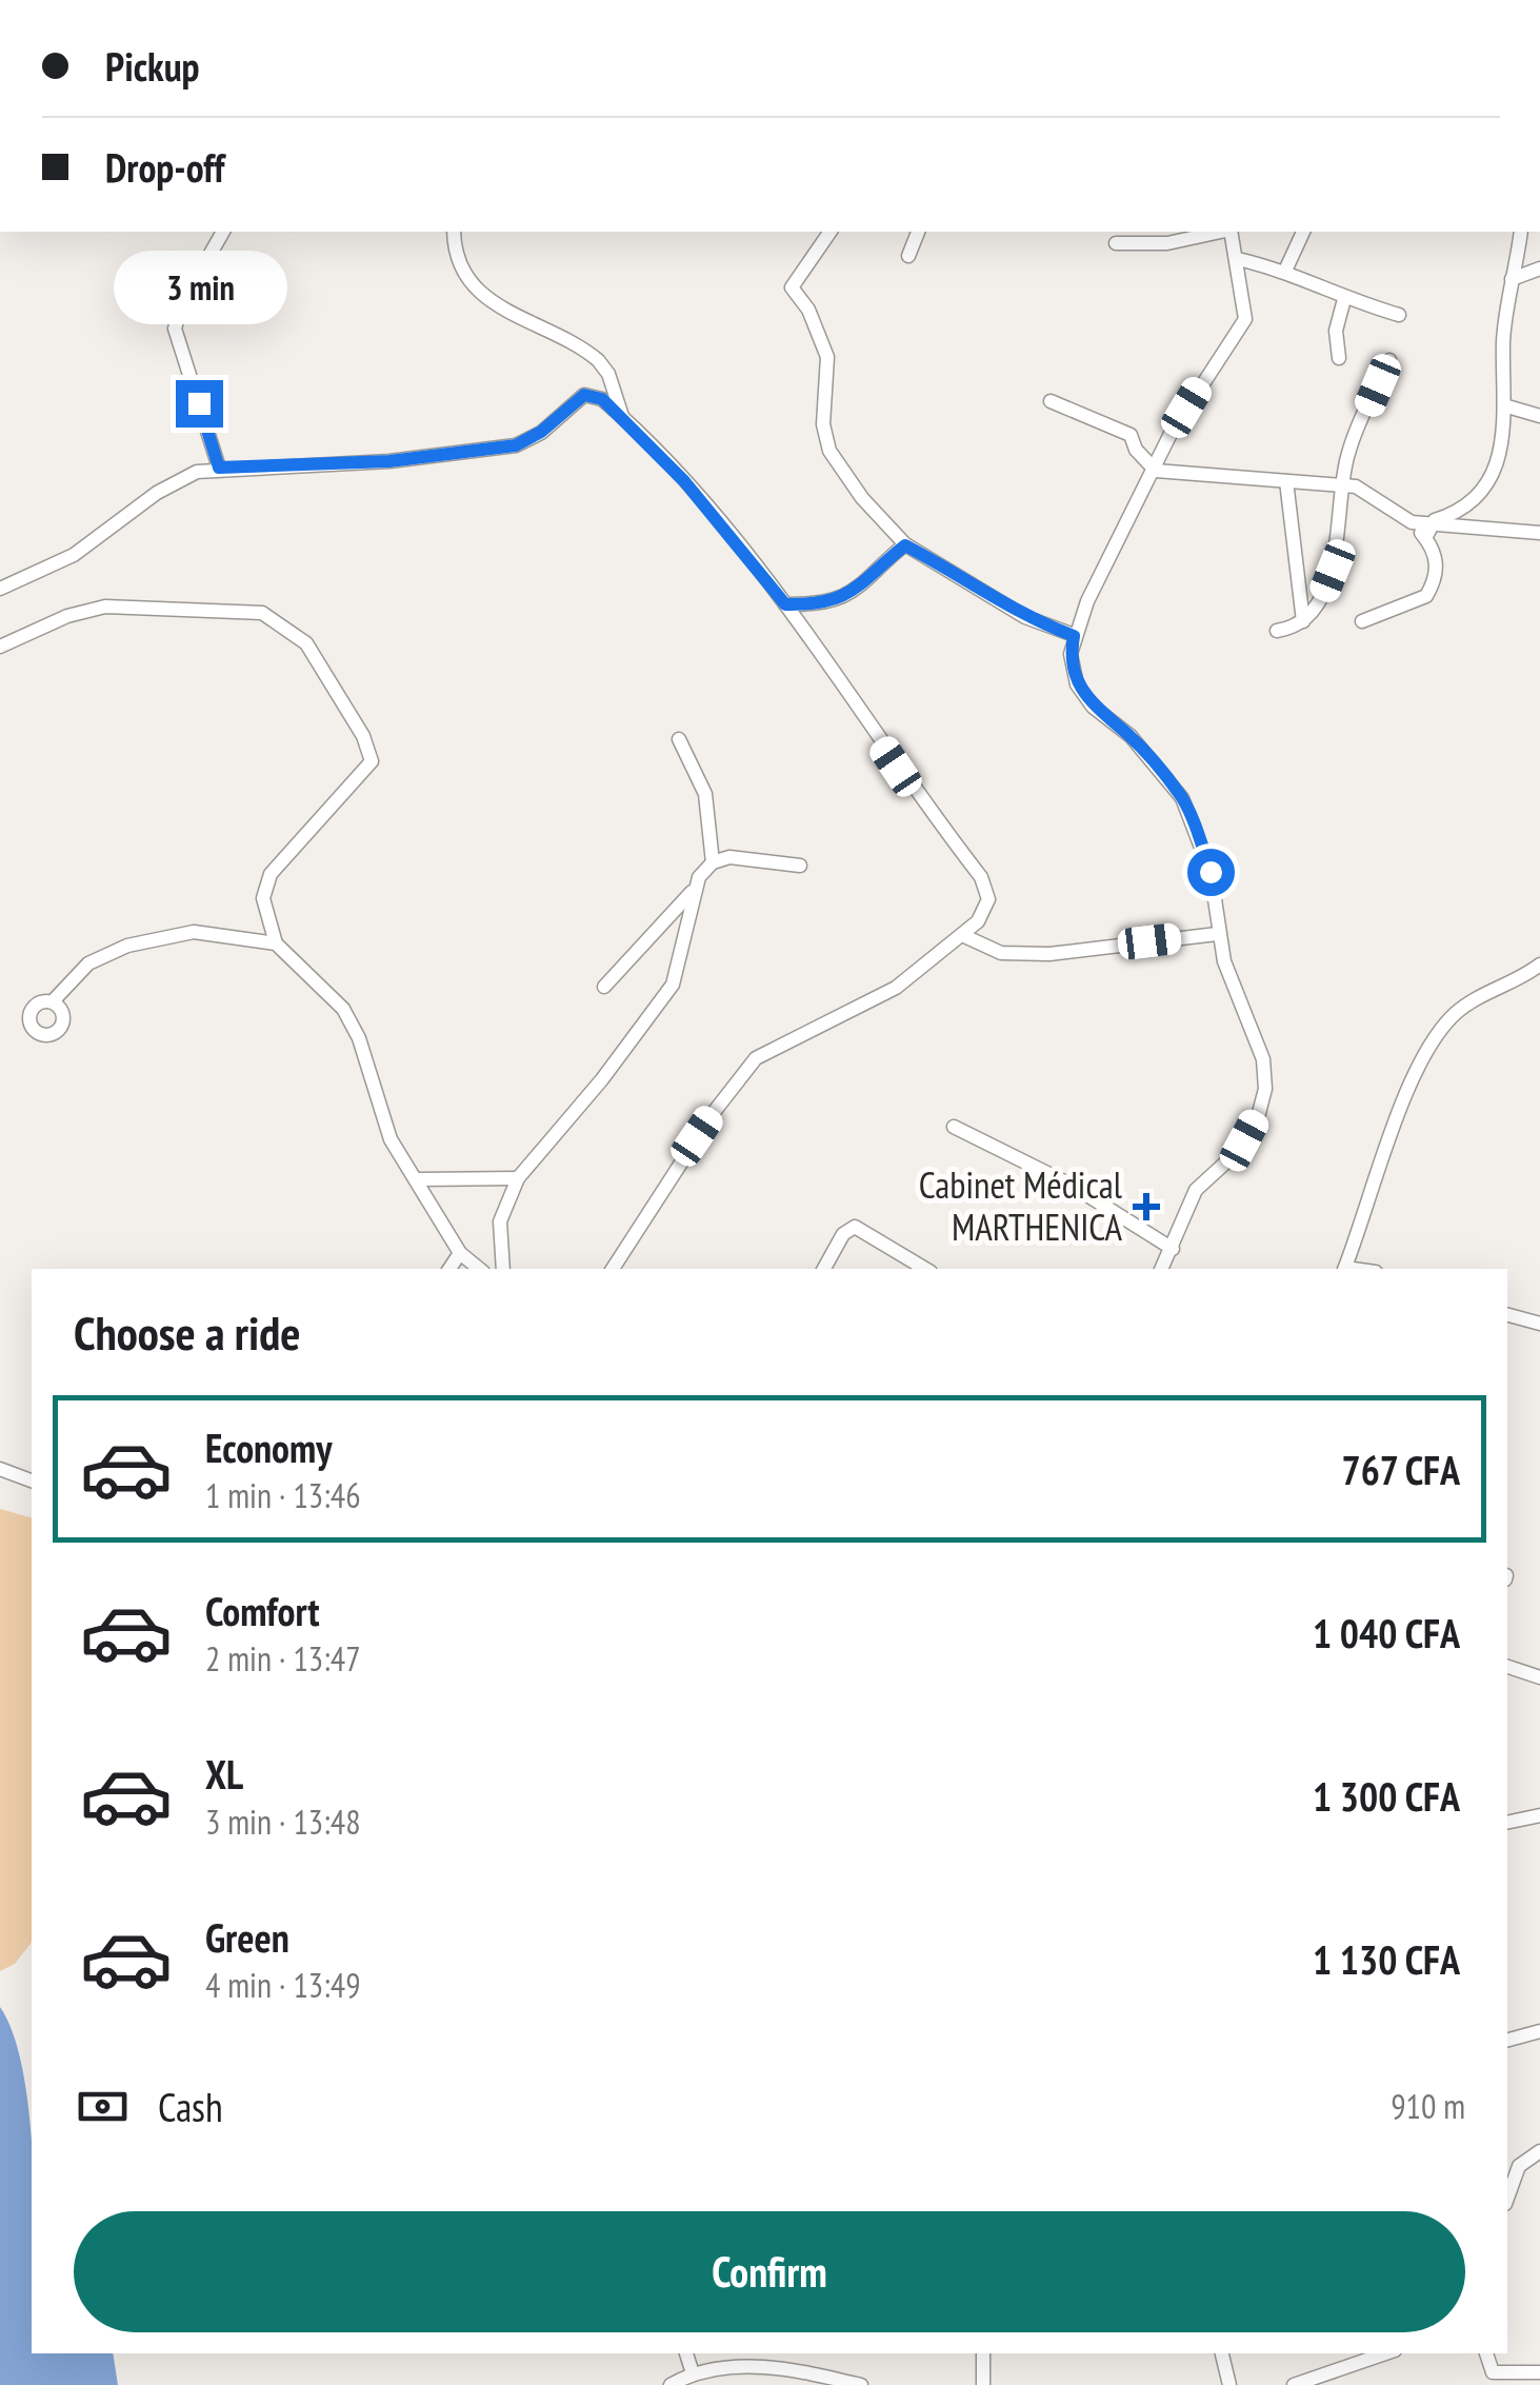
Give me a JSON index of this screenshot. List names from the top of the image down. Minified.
{"places":{"health":["Cabinet Médical MARTHENICA"]},"page":{"banner":["Pickup","Drop-off"],"bubble":"3 min","heading":"Choose a ride","list":[{"name":"Economy","note":"1 min · 13:46","value":"767 CFA"},{"name":"Comfort","note":"2 min · 13:47","value":"1 040 CFA"},{"name":"XL","note":"3 min · 13:48","value":"1 300 CFA"},{"name":"Green","note":"4 min · 13:49","value":"1 130 CFA"}],"pay":["Cash","910 m"],"buttons":"Confirm"}}
